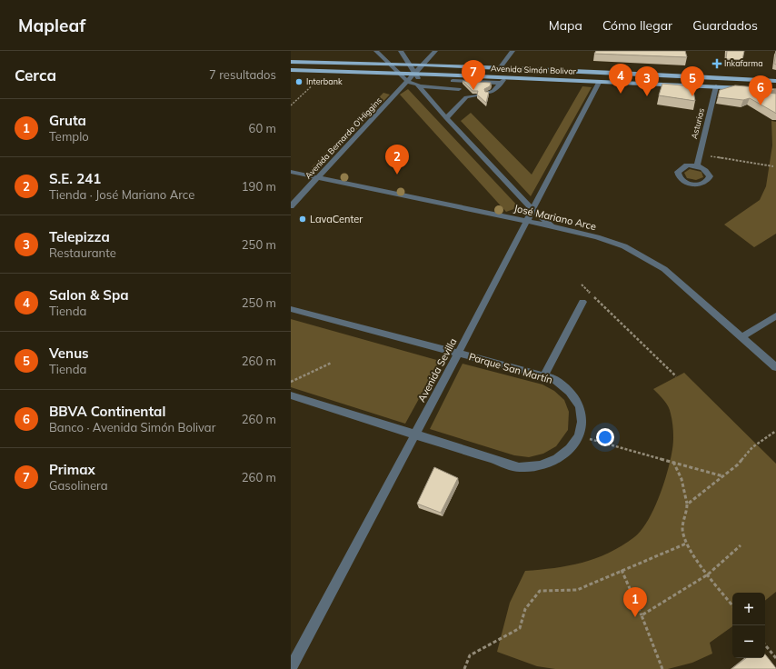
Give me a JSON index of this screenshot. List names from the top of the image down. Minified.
{"streets":{"main road":["Avenida Simón Bolivar"],"street":["Asturias","Avenida Bernardo O'Higgins","José Mariano Arce","Parque San Martín","Avenida Sevilla"]},"crossings":[["Avenida Simón Bolivar","Asturias"],["Avenida Simón Bolivar","Avenida Bernardo O'Higgins"],["Avenida Simón Bolivar","Avenida Sevilla"],["Avenida Bernardo O'Higgins","José Mariano Arce"],["José Mariano Arce","Avenida Sevilla"],["Parque San Martín","Avenida Sevilla"]],"places":{"health":["Inkafarma"],"other":["Interbank","LavaCenter"]},"page":{"header":"Mapleaf","nav":["Mapa","Cómo llegar","Guardados"],"heading":["Cerca","7 resultados"],"pins":["7","4","3","5","6","2","1"],"list":[{"mark":"1","name":"Gruta","note":"Templo","value":"60 m"},{"mark":"2","name":"S.E. 241","note":"Tienda · José Mariano Arce","value":"190 m"},{"mark":"3","name":"Telepizza","note":"Restaurante","value":"250 m"},{"mark":"4","name":"Salon & Spa","note":"Tienda","value":"250 m"},{"mark":"5","name":"Venus","note":"Tienda","value":"260 m"},{"mark":"6","name":"BBVA Continental","note":"Banco · Avenida Simón Bolivar","value":"260 m"},{"mark":"7","name":"Primax","note":"Gasolinera","value":"260 m"}],"map_buttons":["+","−"]}}
